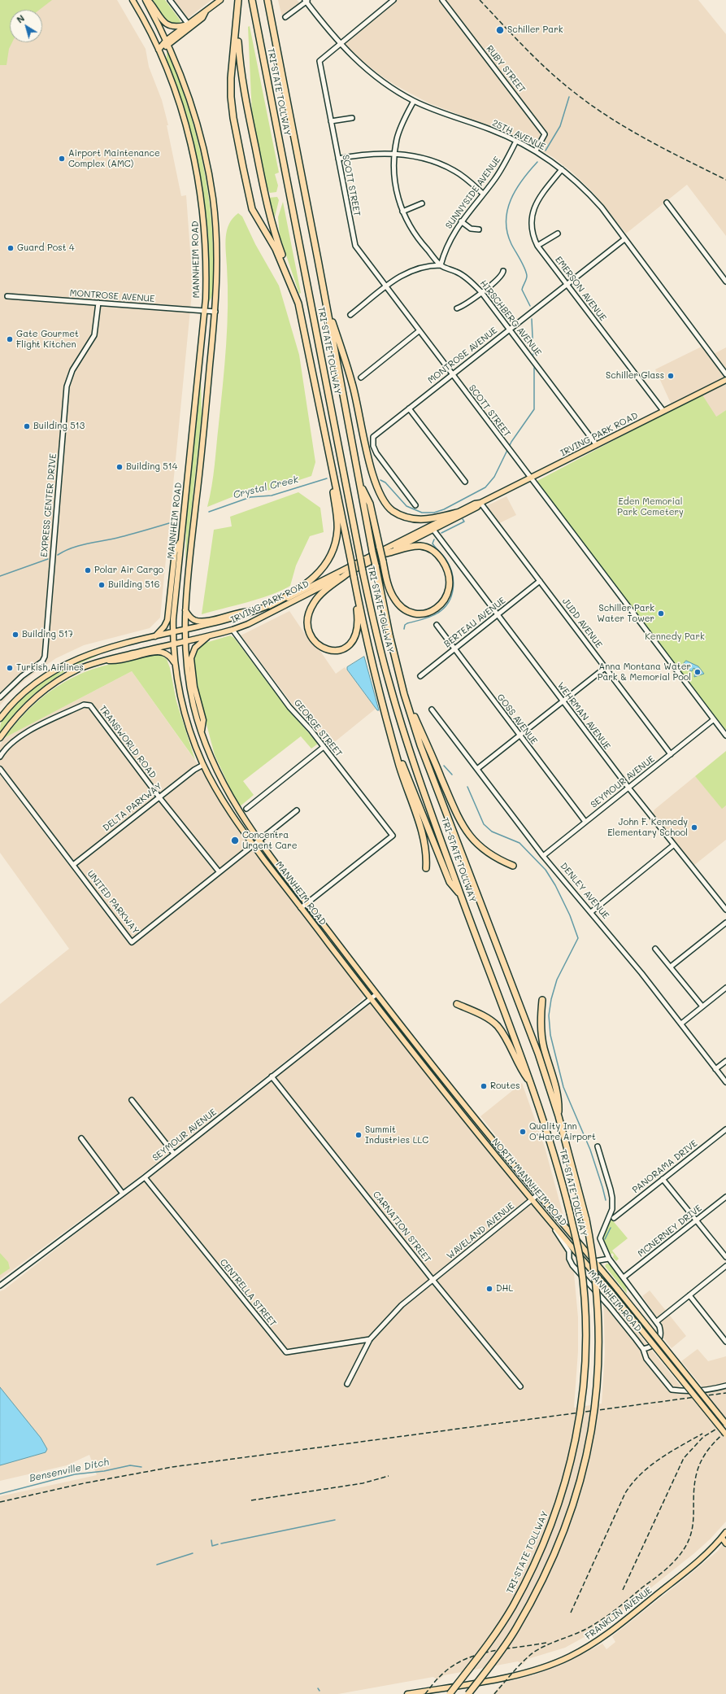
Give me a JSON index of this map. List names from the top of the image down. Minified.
{"streets":{"highway":["TRI-STATE TOLLWAY"],"main road":["MANNHEIM ROAD","IRVING PARK ROAD","NORTH MANNHEIM ROAD","FRANKLIN AVENUE"],"street":["RUBY STREET","25TH AVENUE","SCOTT STREET","SUNNYSIDE AVENUE","EMERSON AVENUE","MONTROSE AVENUE","HIRSCHBERG AVENUE","EXPRESS CENTER DRIVE","BERTEAU AVENUE","JUDD AVENUE","WEHRMAN AVENUE","GOSS AVENUE","GEORGE STREET","TRANSWORLD ROAD","SEYMOUR AVENUE","DELTA PARKWAY","DENLEY AVENUE","UNITED PARKWAY","PANORAMA DRIVE","CARNATION STREET","WAVELAND AVENUE","MCNERNEY DRIVE","CENTRELLA STREET"]},"crossings":[["RUBY STREET","25TH AVENUE"],["25TH AVENUE","SCOTT STREET"],["25TH AVENUE","SUNNYSIDE AVENUE"],["25TH AVENUE","EMERSON AVENUE"],["25TH AVENUE","MONTROSE AVENUE"],["25TH AVENUE","HIRSCHBERG AVENUE"],["SCOTT STREET","MONTROSE AVENUE"],["SCOTT STREET","IRVING PARK ROAD"],["SCOTT STREET","SEYMOUR AVENUE"],["SUNNYSIDE AVENUE","HIRSCHBERG AVENUE"],["MANNHEIM ROAD","MONTROSE AVENUE"],["MANNHEIM ROAD","IRVING PARK ROAD"],["MANNHEIM ROAD","GEORGE STREET"],["MANNHEIM ROAD","SEYMOUR AVENUE"],["MANNHEIM ROAD","DELTA PARKWAY"],["MANNHEIM ROAD","UNITED PARKWAY"],["MANNHEIM ROAD","NORTH MANNHEIM ROAD"],["EMERSON AVENUE","MONTROSE AVENUE"],["EMERSON AVENUE","IRVING PARK ROAD"],["MONTROSE AVENUE","HIRSCHBERG AVENUE"],["MONTROSE AVENUE","EXPRESS CENTER DRIVE"],["HIRSCHBERG AVENUE","IRVING PARK ROAD"],["IRVING PARK ROAD","JUDD AVENUE"],["IRVING PARK ROAD","WEHRMAN AVENUE"],["IRVING PARK ROAD","GEORGE STREET"],["BERTEAU AVENUE","JUDD AVENUE"],["BERTEAU AVENUE","WEHRMAN AVENUE"],["BERTEAU AVENUE","GOSS AVENUE"],["JUDD AVENUE","SEYMOUR AVENUE"],["WEHRMAN AVENUE","SEYMOUR AVENUE"],["GOSS AVENUE","SEYMOUR AVENUE"],["TRANSWORLD ROAD","DELTA PARKWAY"],["TRANSWORLD ROAD","UNITED PARKWAY"],["SEYMOUR AVENUE","DENLEY AVENUE"],["SEYMOUR AVENUE","NORTH MANNHEIM ROAD"],["SEYMOUR AVENUE","CARNATION STREET"],["SEYMOUR AVENUE","CENTRELLA STREET"],["DELTA PARKWAY","UNITED PARKWAY"],["NORTH MANNHEIM ROAD","WAVELAND AVENUE"],["CARNATION STREET","WAVELAND AVENUE"],["WAVELAND AVENUE","CENTRELLA STREET"]],"water":["Crystal Creek","Bensenville Ditch"],"parks":["Eden Memorial Park Cemetery","Kennedy Park"],"places":["Schiller Park","Airport Maintenance Complex (AMC)","Guard Post 4","Gate Gourmet Flight Kitchen","Schiller Glass","Building 513","Building 514","Polar Air Cargo","Building 516","Schiller Park Water Tower","Building 517","Turkish Airlines","Anna Montana Water Park & Memorial Pool","John F. Kennedy Elementary School","Concentra Urgent Care","Routes","Quality Inn O'Hare Airport","Summit Industries LLC","DHL"],"north":"top left"}
